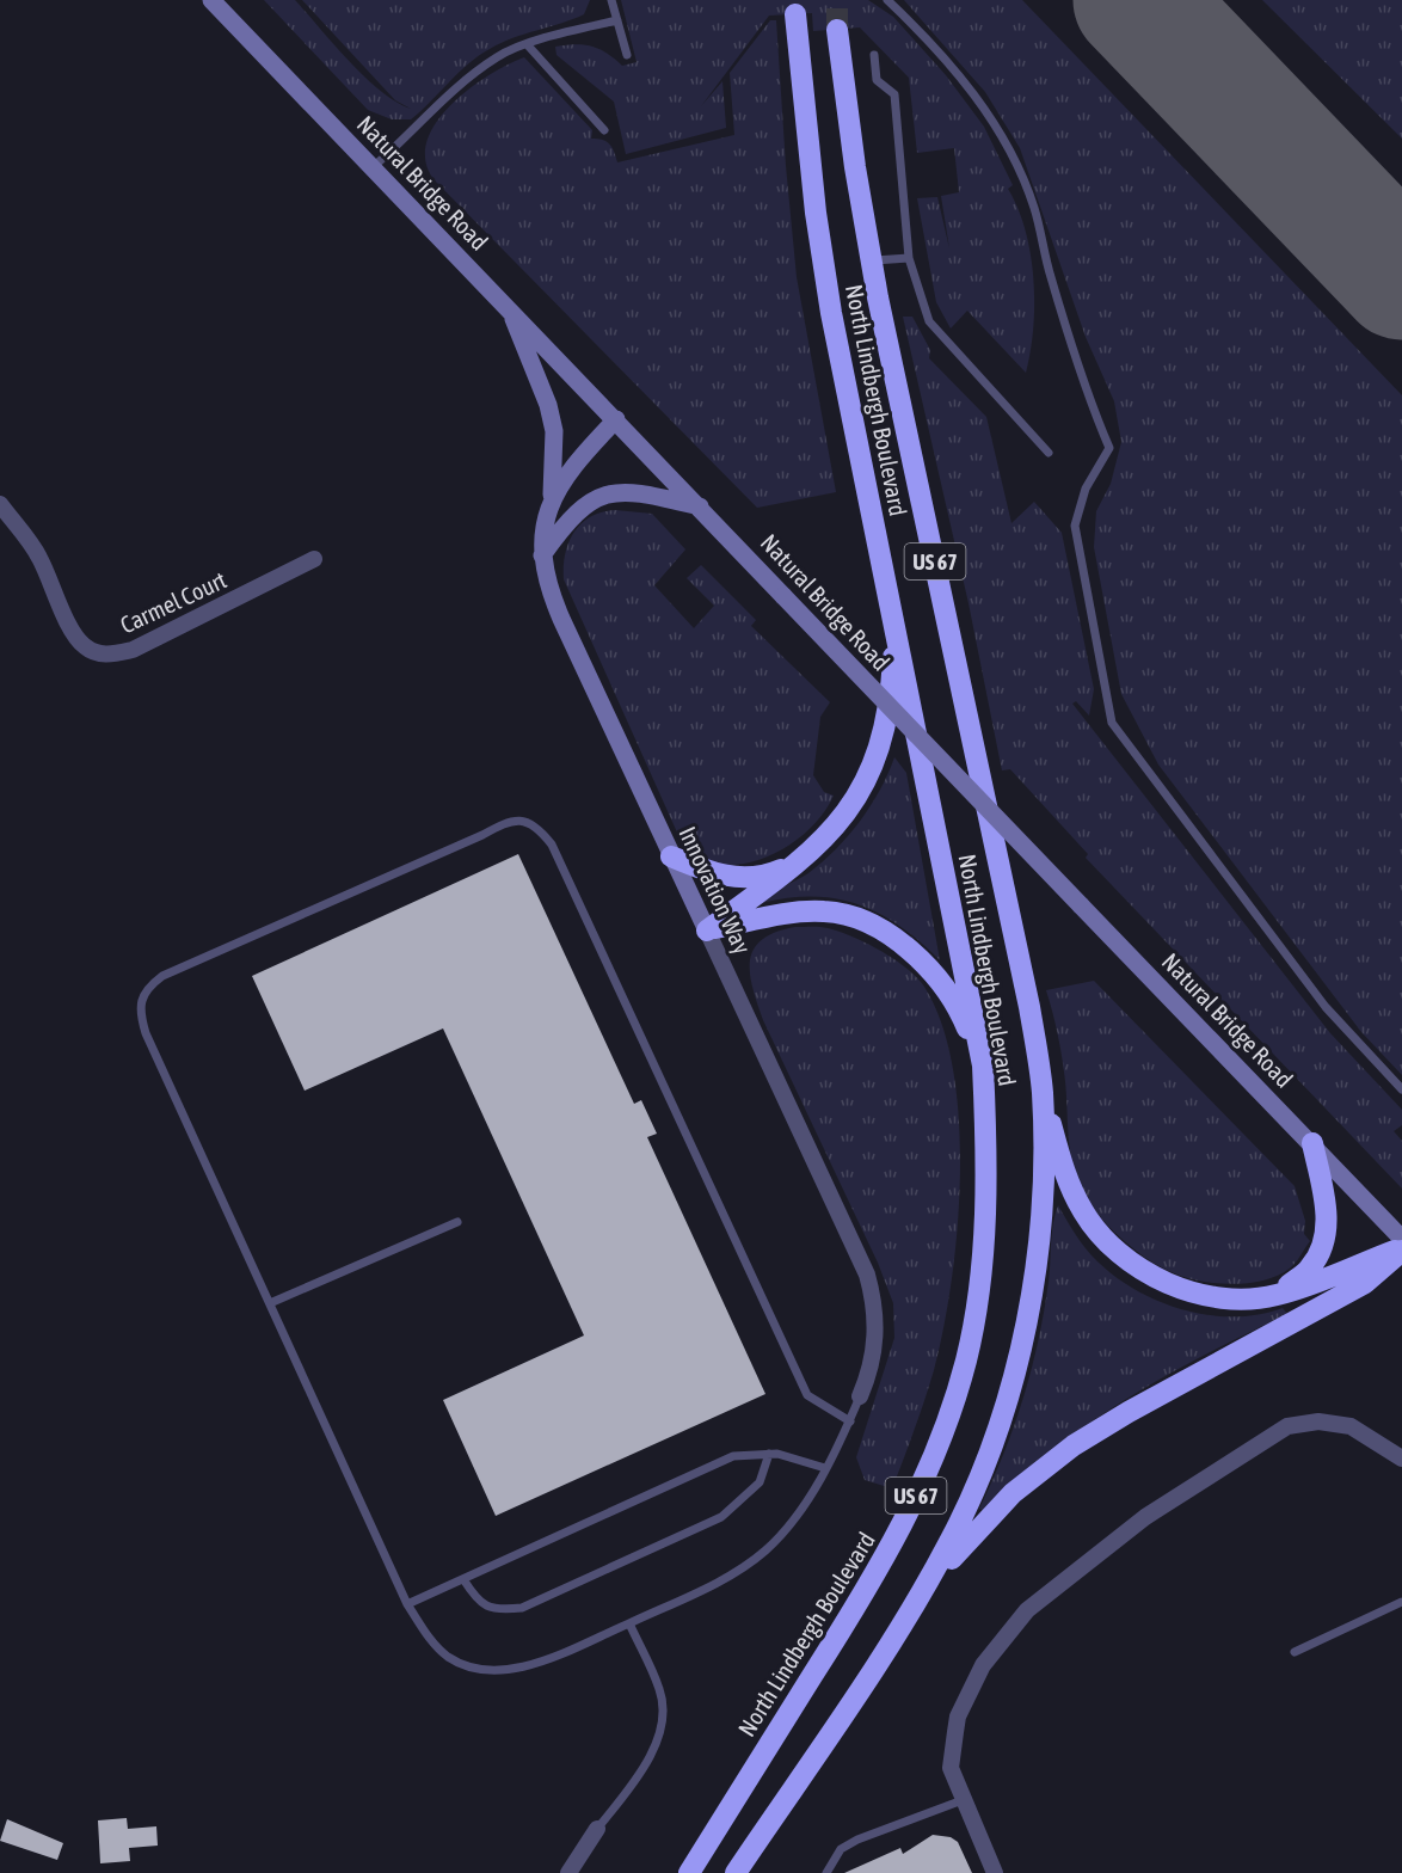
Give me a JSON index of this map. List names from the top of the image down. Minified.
{"streets":{"highway":["North Lindbergh Boulevard","US 67"],"main road":["Natural Bridge Road","Innovation Way"],"street":["Carmel Court"]},"crossings":[["Natural Bridge Road","Innovation Way"]]}
